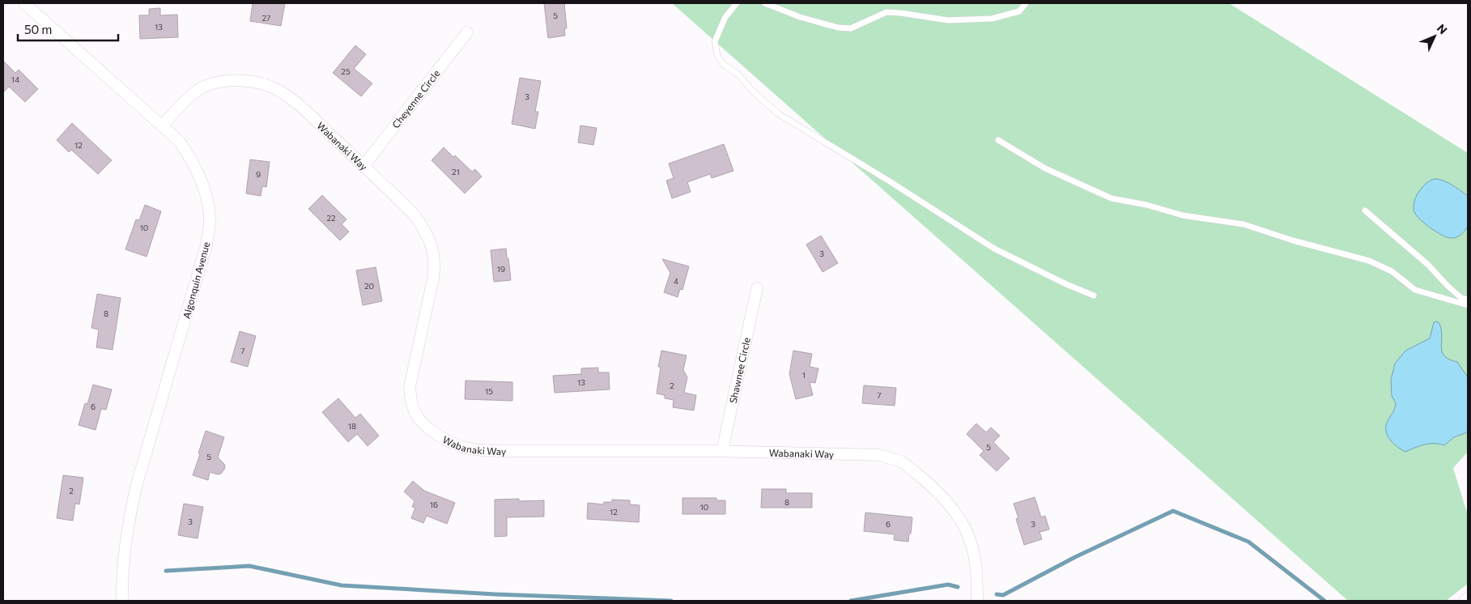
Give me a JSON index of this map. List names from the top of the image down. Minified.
{"streets":{"street":["Cheyenne Circle","Wabanaki Way","Algonquin Avenue","Shawnee Circle"]},"crossings":[["Cheyenne Circle","Wabanaki Way"],["Wabanaki Way","Algonquin Avenue"],["Wabanaki Way","Shawnee Circle"]],"house_numbers":["5","27","13","25","14","3","12","21","9","22","10","3","19","4","20","8","7","1","13","2","15","7","6","18","5","5","2","8","16","10","12","3","6","3"],"scale_bar":"50 m","north":"top right"}
